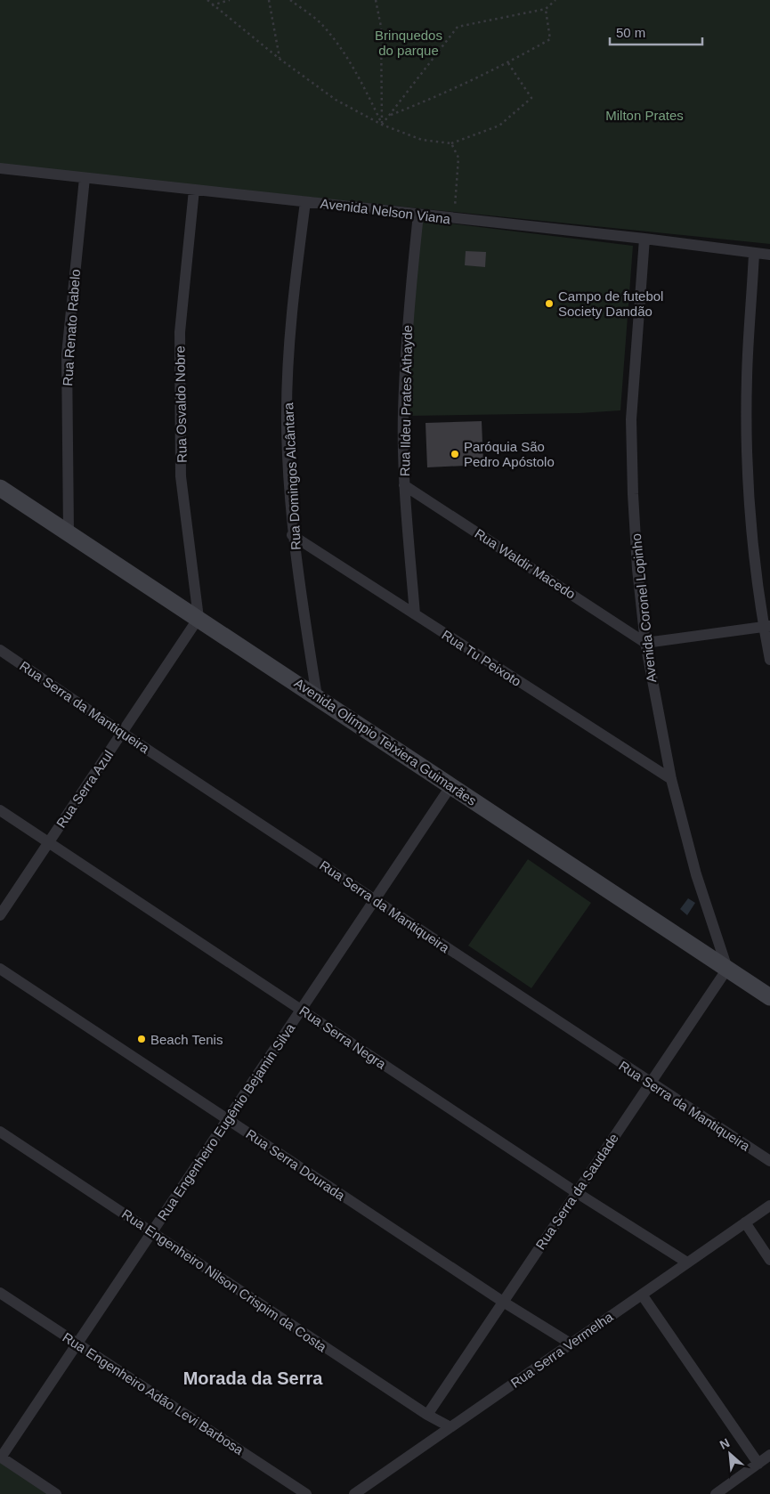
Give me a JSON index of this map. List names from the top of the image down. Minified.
{"streets":{"street":["Avenida Nelson Viana","Rua Renato Rabelo","Rua Ildeu Prates Athayde","Rua Osvaldo Nobre","Rua Domingos Alcântara","Rua Waldir Macedo","Avenida Coronel Lopinho","Rua Tu Peixoto","Rua Serra da Mantiqueira","Avenida Olímpio Teixiera Guimarães","Rua Serra Azul","Rua Serra Negra","Rua Engenheiro Eugênio Bejamin Silva","Rua Serra Dourada","Rua Serra da Saudade","Rua Engenheiro Nilson Crispim da Costa","Rua Serra Vermelha","Rua Engenheiro Adão Levi Barbosa"]},"crossings":[["Avenida Nelson Viana","Rua Renato Rabelo"],["Avenida Nelson Viana","Rua Ildeu Prates Athayde"],["Avenida Nelson Viana","Rua Osvaldo Nobre"],["Avenida Nelson Viana","Rua Domingos Alcântara"],["Avenida Nelson Viana","Avenida Coronel Lopinho"],["Rua Renato Rabelo","Avenida Olímpio Teixiera Guimarães"],["Rua Ildeu Prates Athayde","Rua Waldir Macedo"],["Rua Ildeu Prates Athayde","Rua Tu Peixoto"],["Rua Osvaldo Nobre","Avenida Olímpio Teixiera Guimarães"],["Rua Osvaldo Nobre","Rua Serra Azul"],["Rua Domingos Alcântara","Rua Tu Peixoto"],["Rua Domingos Alcântara","Avenida Olímpio Teixiera Guimarães"],["Rua Waldir Macedo","Avenida Coronel Lopinho"],["Avenida Coronel Lopinho","Rua Tu Peixoto"],["Avenida Coronel Lopinho","Avenida Olímpio Teixiera Guimarães"],["Avenida Coronel Lopinho","Rua Serra da Saudade"],["Rua Serra da Mantiqueira","Rua Serra Azul"],["Rua Serra da Mantiqueira","Rua Engenheiro Eugênio Bejamin Silva"],["Rua Serra da Mantiqueira","Rua Serra da Saudade"],["Avenida Olímpio Teixiera Guimarães","Rua Serra Azul"],["Avenida Olímpio Teixiera Guimarães","Rua Engenheiro Eugênio Bejamin Silva"],["Avenida Olímpio Teixiera Guimarães","Rua Serra da Saudade"],["Rua Serra Azul","Rua Serra Negra"],["Rua Serra Negra","Rua Engenheiro Eugênio Bejamin Silva"],["Rua Serra Negra","Rua Serra da Saudade"],["Rua Serra Negra","Rua Serra Vermelha"],["Rua Engenheiro Eugênio Bejamin Silva","Rua Serra Dourada"],["Rua Engenheiro Eugênio Bejamin Silva","Rua Engenheiro Nilson Crispim da Costa"],["Rua Engenheiro Eugênio Bejamin Silva","Rua Engenheiro Adão Levi Barbosa"],["Rua Serra Dourada","Rua Serra da Saudade"],["Rua Serra Dourada","Rua Serra Vermelha"],["Rua Serra da Saudade","Rua Engenheiro Nilson Crispim da Costa"],["Rua Engenheiro Nilson Crispim da Costa","Rua Serra Vermelha"]],"districts":["Morada da Serra"],"parks":["Brinquedos do parque","Milton Prates"],"places":["Campo de futebol Society Dandão","Paróquia São Pedro Apóstolo","Beach Tenis"],"scale_bar":"50 m","north":"top left"}
